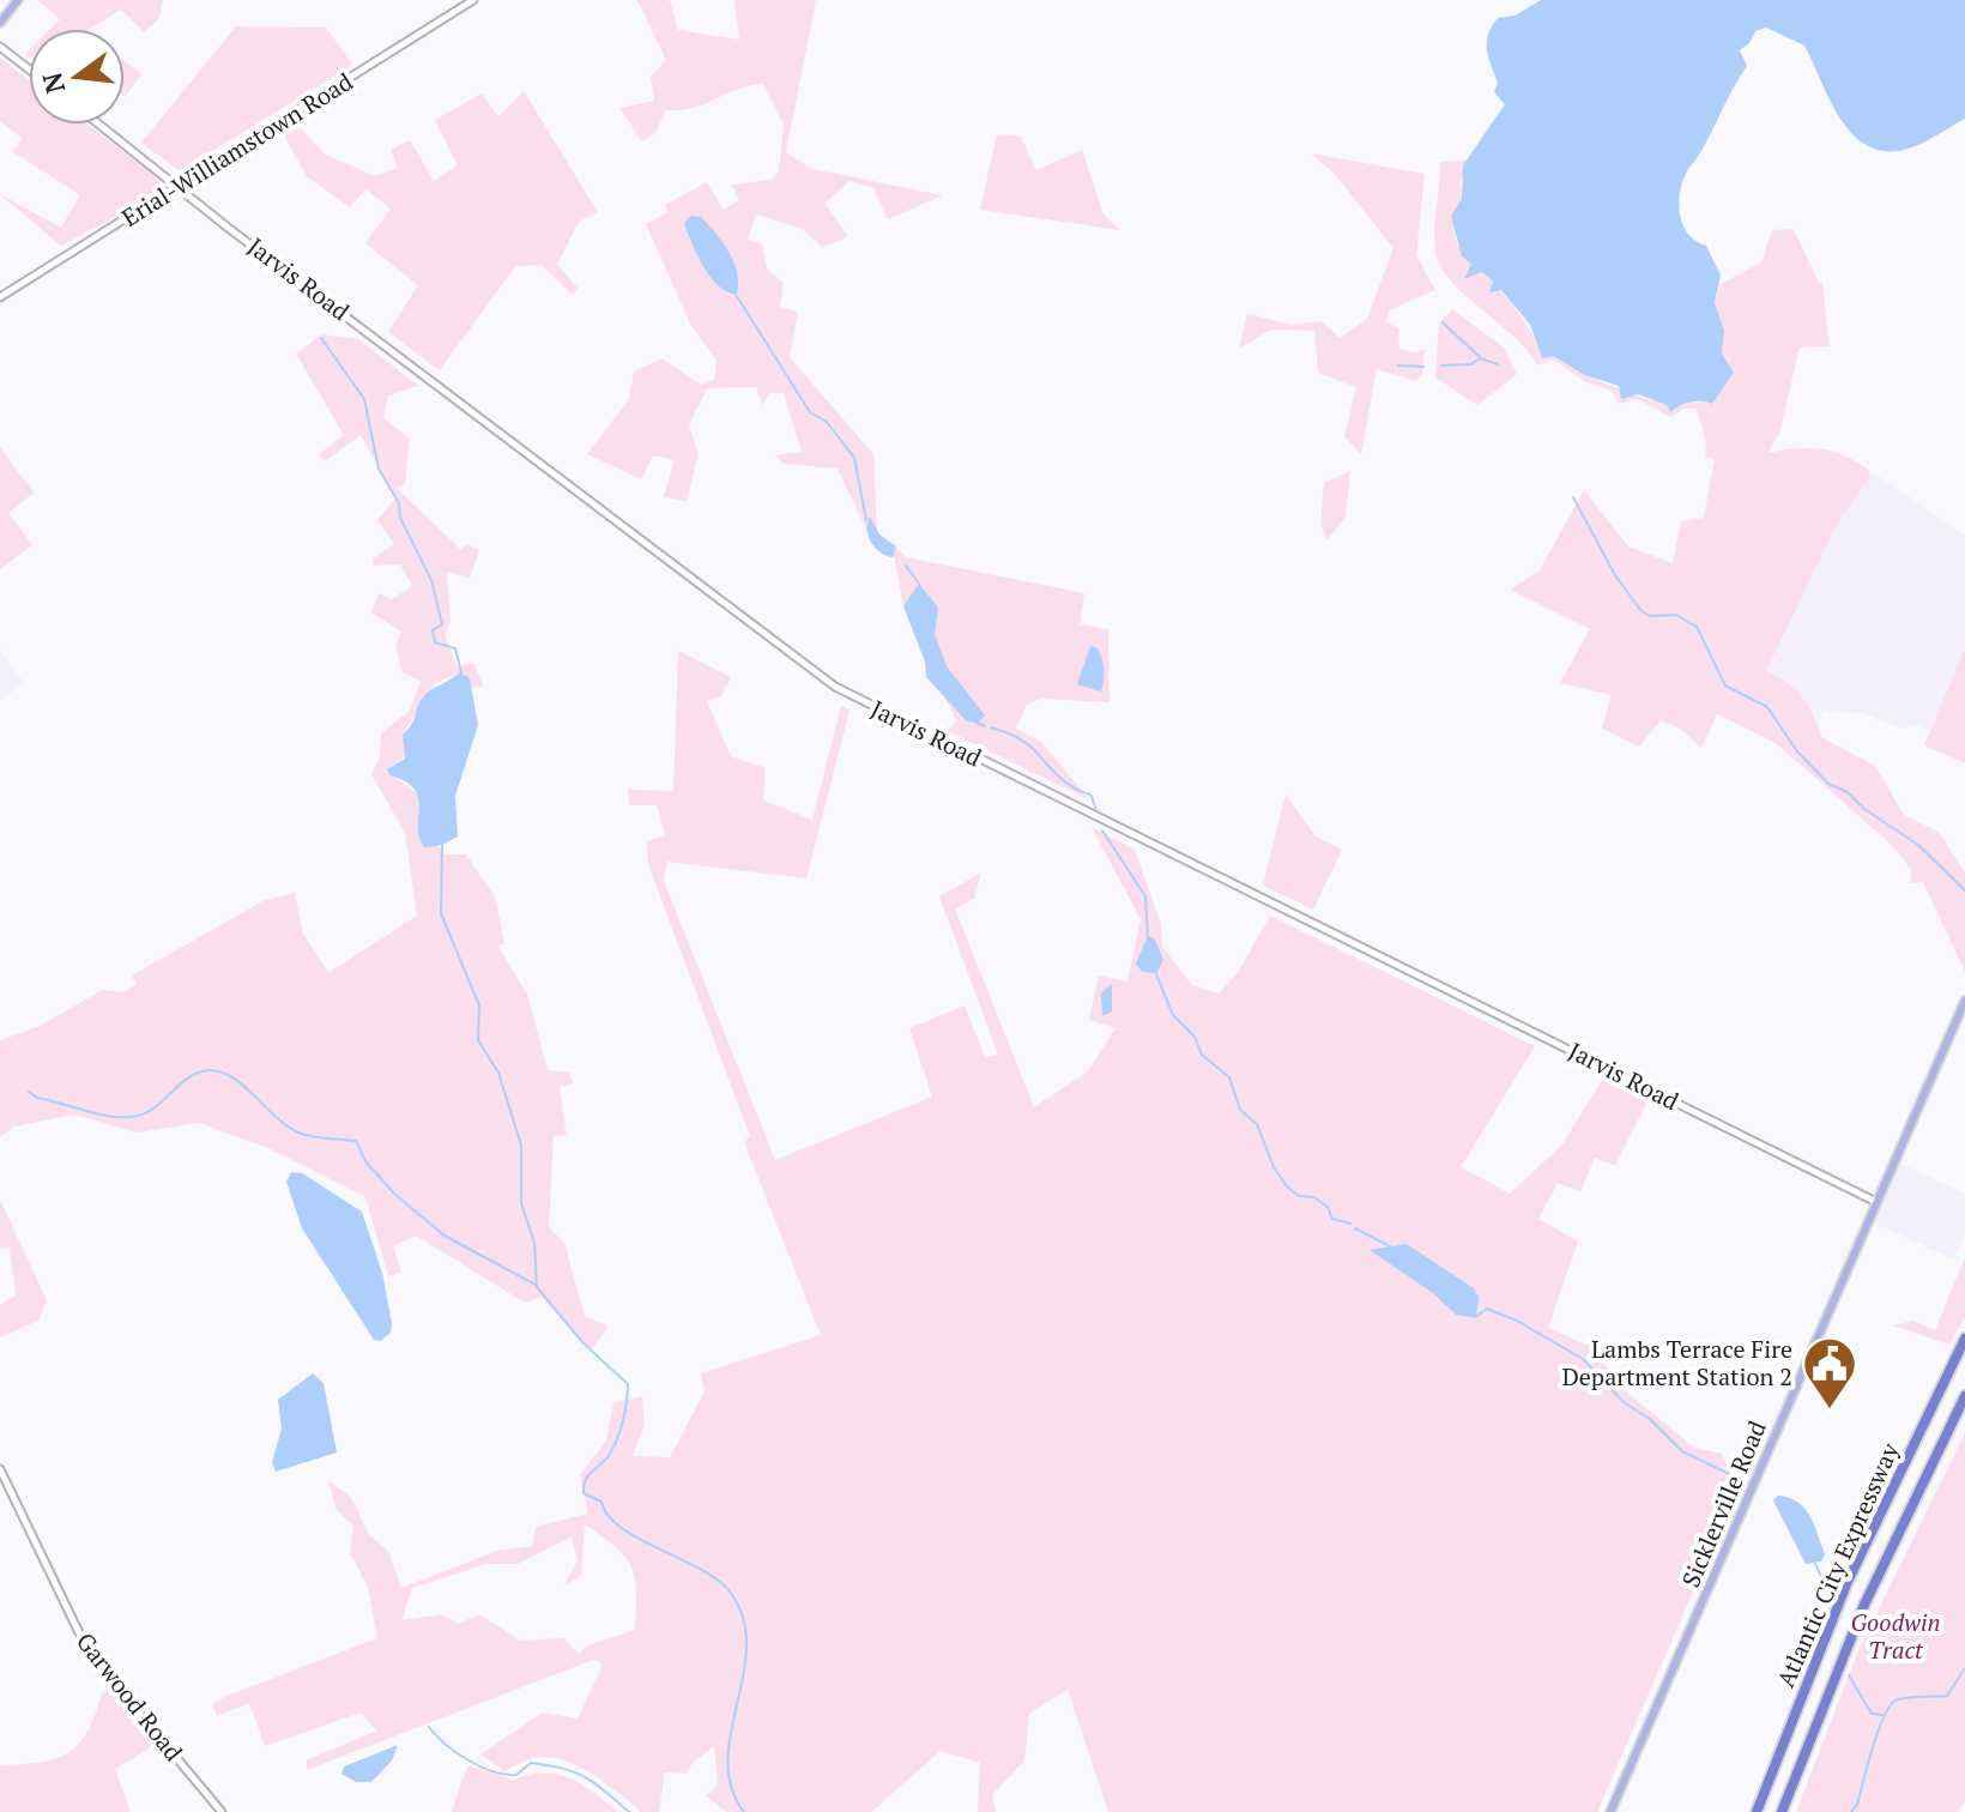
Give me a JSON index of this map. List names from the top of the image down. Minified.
{"streets":{"highway":["Atlantic City Expressway"],"main road":["Sicklerville Road"],"street":["Erial-Williamstown Road","Jarvis Road","Garwood Road"]},"crossings":[["Erial-Williamstown Road","Jarvis Road"],["Jarvis Road","Sicklerville Road"]],"parks":["Goodwin Tract"],"places":{"public building":["Lambs Terrace Fire Department Station 2"]},"north":"left"}
